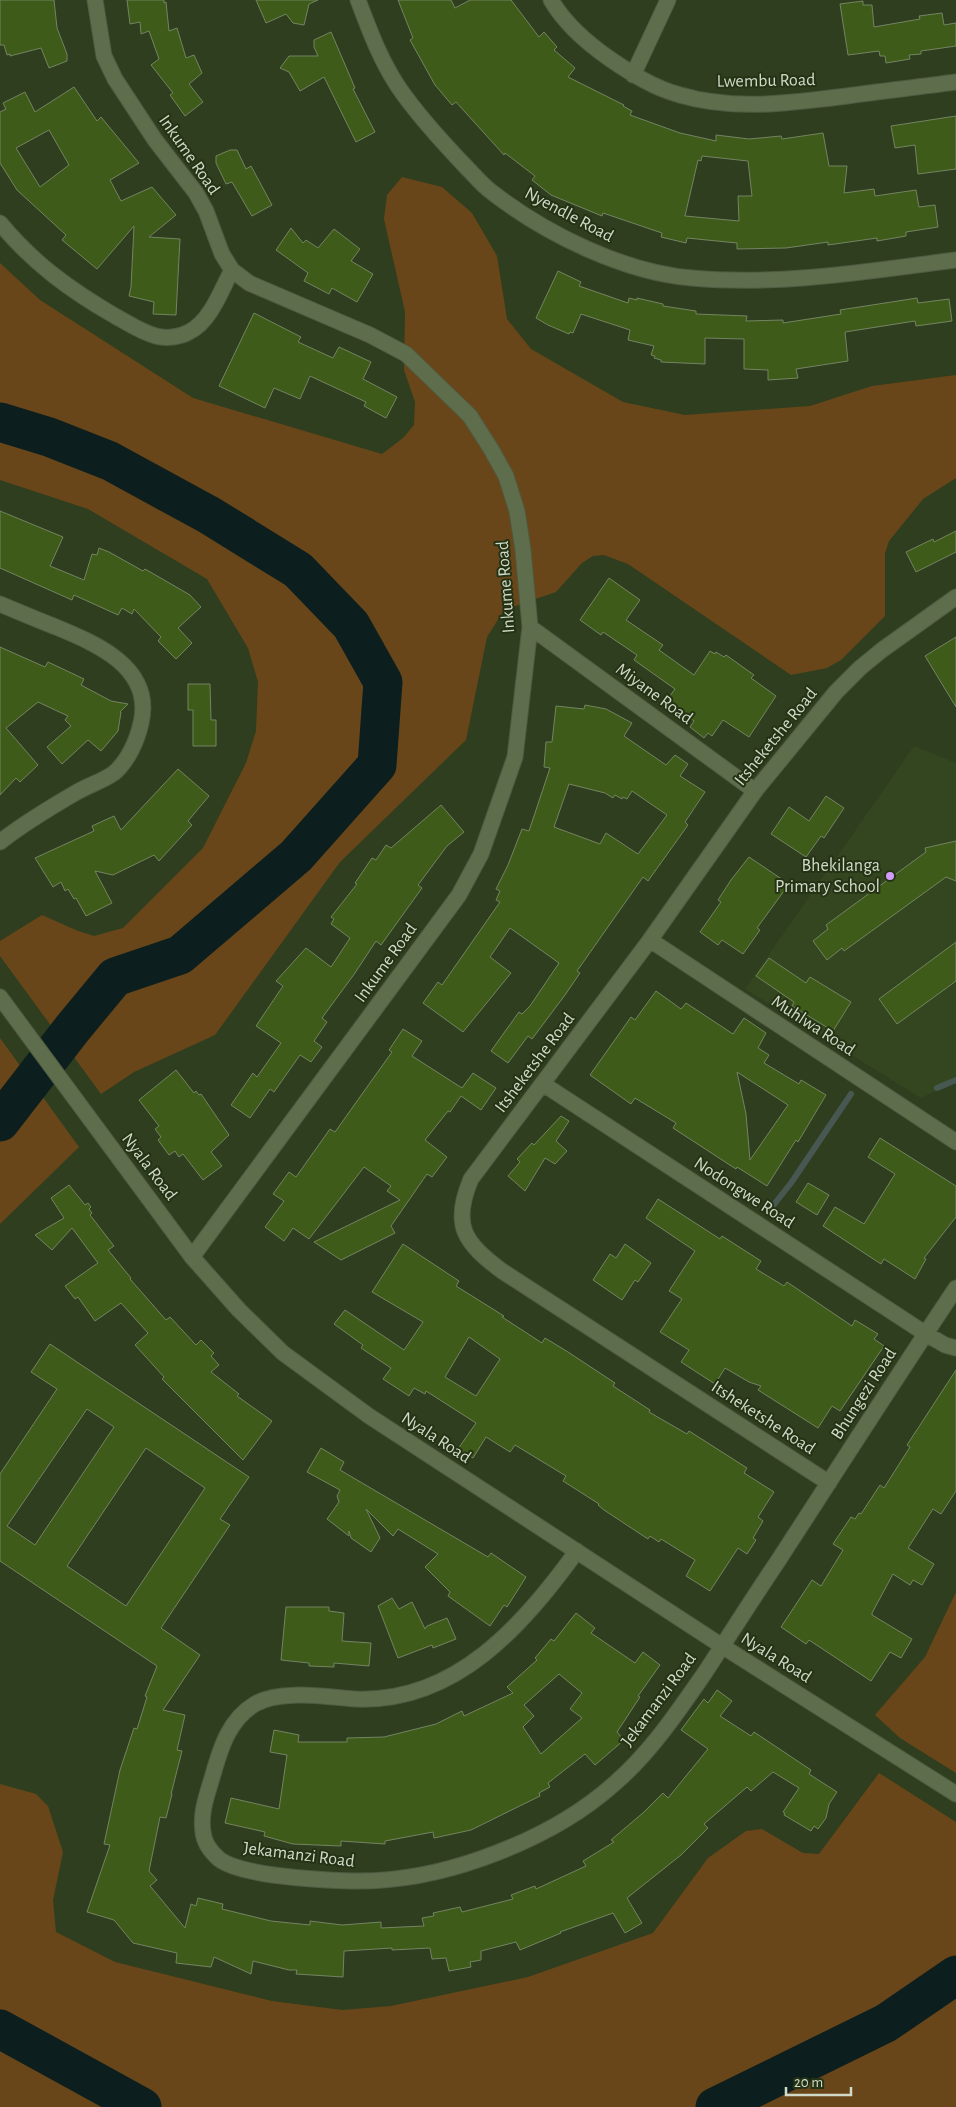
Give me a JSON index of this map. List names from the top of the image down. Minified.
{"streets":{"street":["Lwembu Road","Inkume Road","Nyendle Road","Miyane Road","Itsheketshe Road","Muhlwa Road","Nyala Road","Nodongwe Road","Bhungezi Road","Jekamanzi Road"]},"crossings":[["Inkume Road","Miyane Road"],["Inkume Road","Nyala Road"],["Miyane Road","Itsheketshe Road"],["Itsheketshe Road","Muhlwa Road"],["Itsheketshe Road","Nodongwe Road"],["Itsheketshe Road","Bhungezi Road"],["Nyala Road","Bhungezi Road"],["Nyala Road","Jekamanzi Road"],["Nodongwe Road","Bhungezi Road"],["Bhungezi Road","Jekamanzi Road"]],"places":["Bhekilanga Primary School"],"scale_bar":"20 m"}
